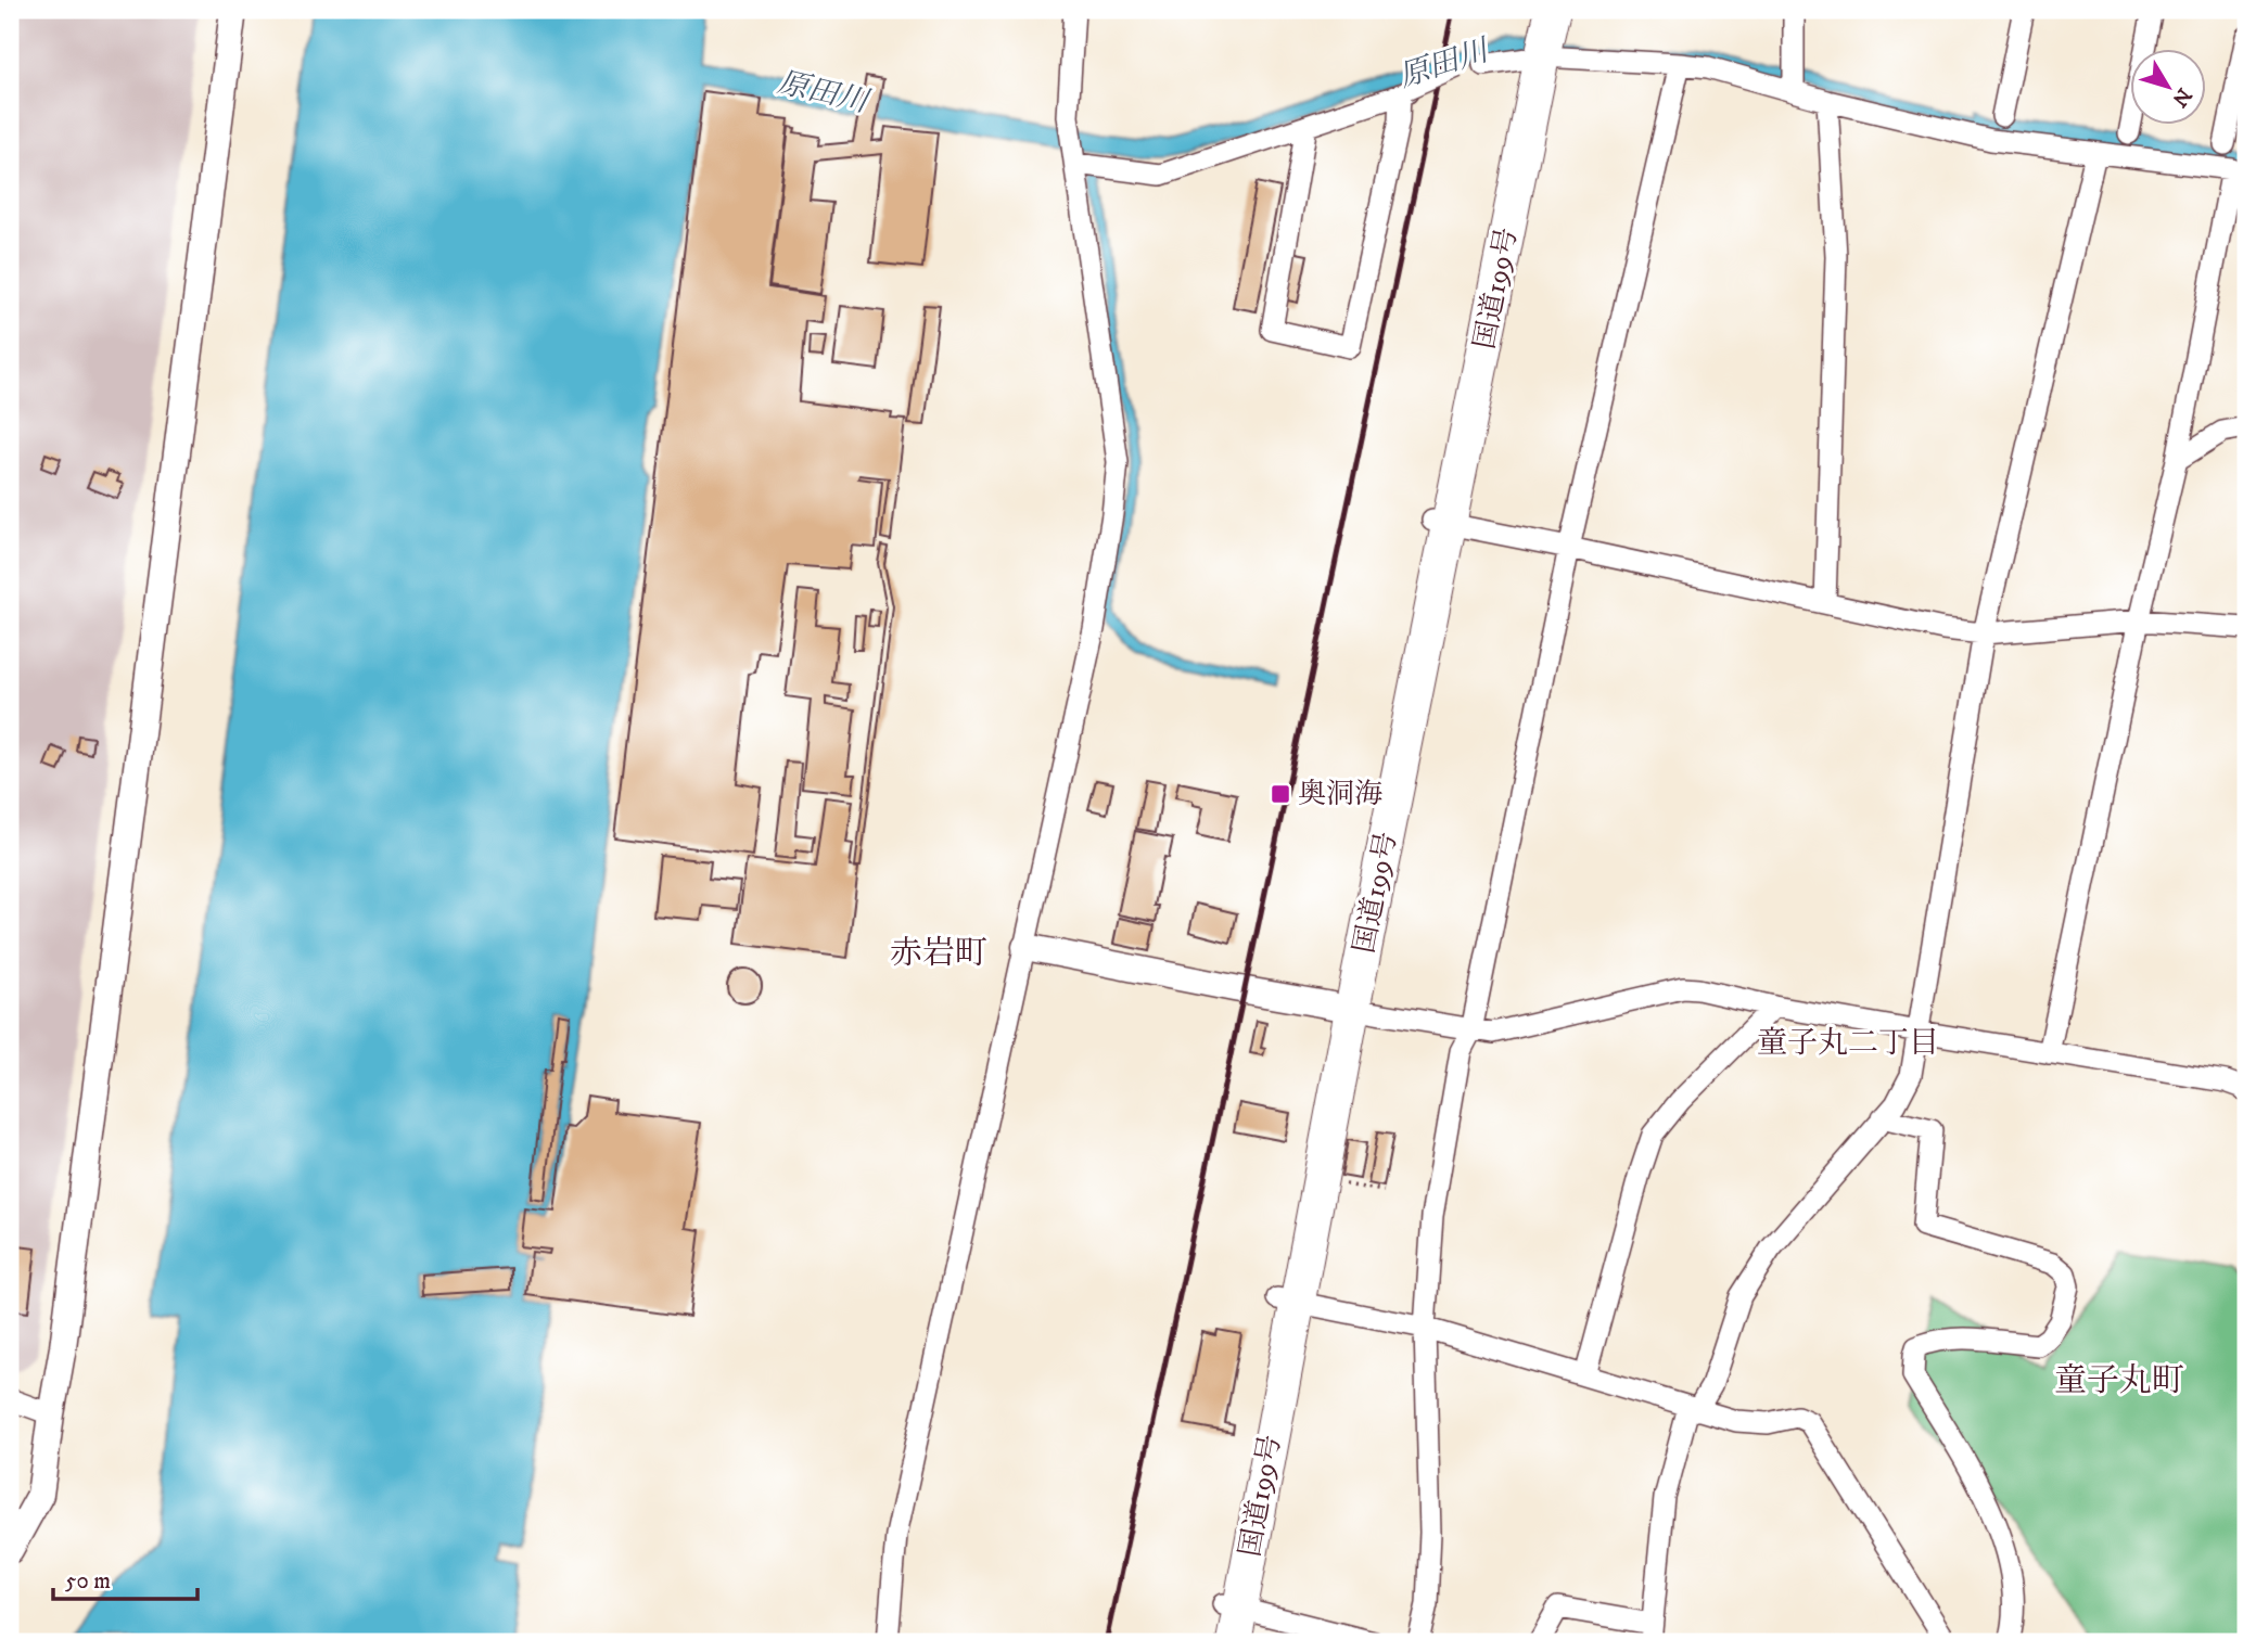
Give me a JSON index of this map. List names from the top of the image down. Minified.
{"streets":{"highway":["国道199号"]},"districts":["赤岩町","童子丸二丁目","童子丸町"],"water":["原田川"],"places":{"transit":["奥洞海"]},"scale_bar":"50 m","north":"bottom right"}
